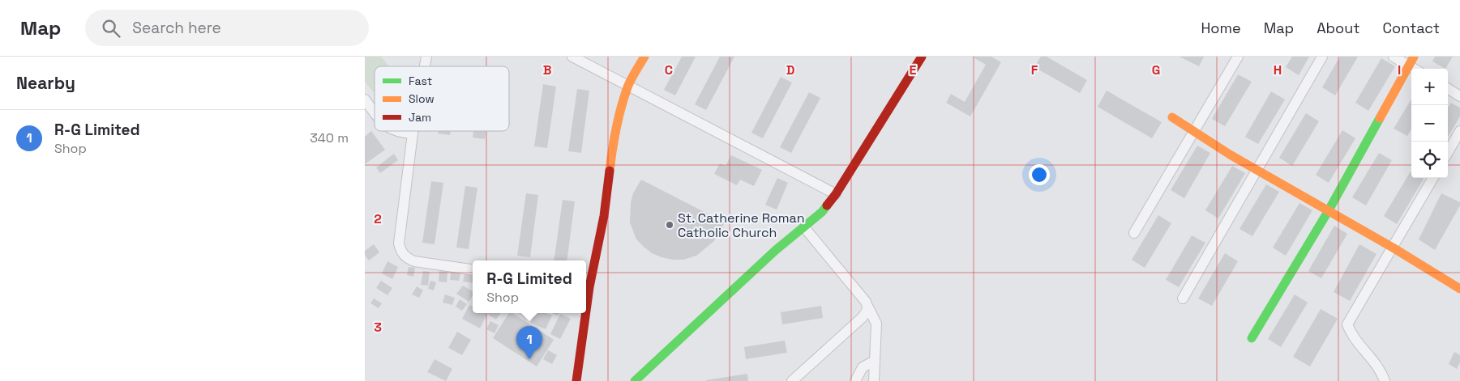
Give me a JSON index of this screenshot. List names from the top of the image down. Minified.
{"places":["St. Catherine Roman Catholic Church"],"legend":["Fast","Slow","Jam"],"page":{"header":"Map","search":"Search here","nav":["Home","Map","About","Contact"],"heading":"Nearby","map_buttons":["+","−"],"list":[{"mark":"1","name":"R-G Limited","note":"Shop","value":"340 m"}],"popup":["R-G Limited","Shop"],"pins":"1"},"grid":{"columns":["B","C","D","E","F","G","H","I"],"rows":["2","3"]}}
